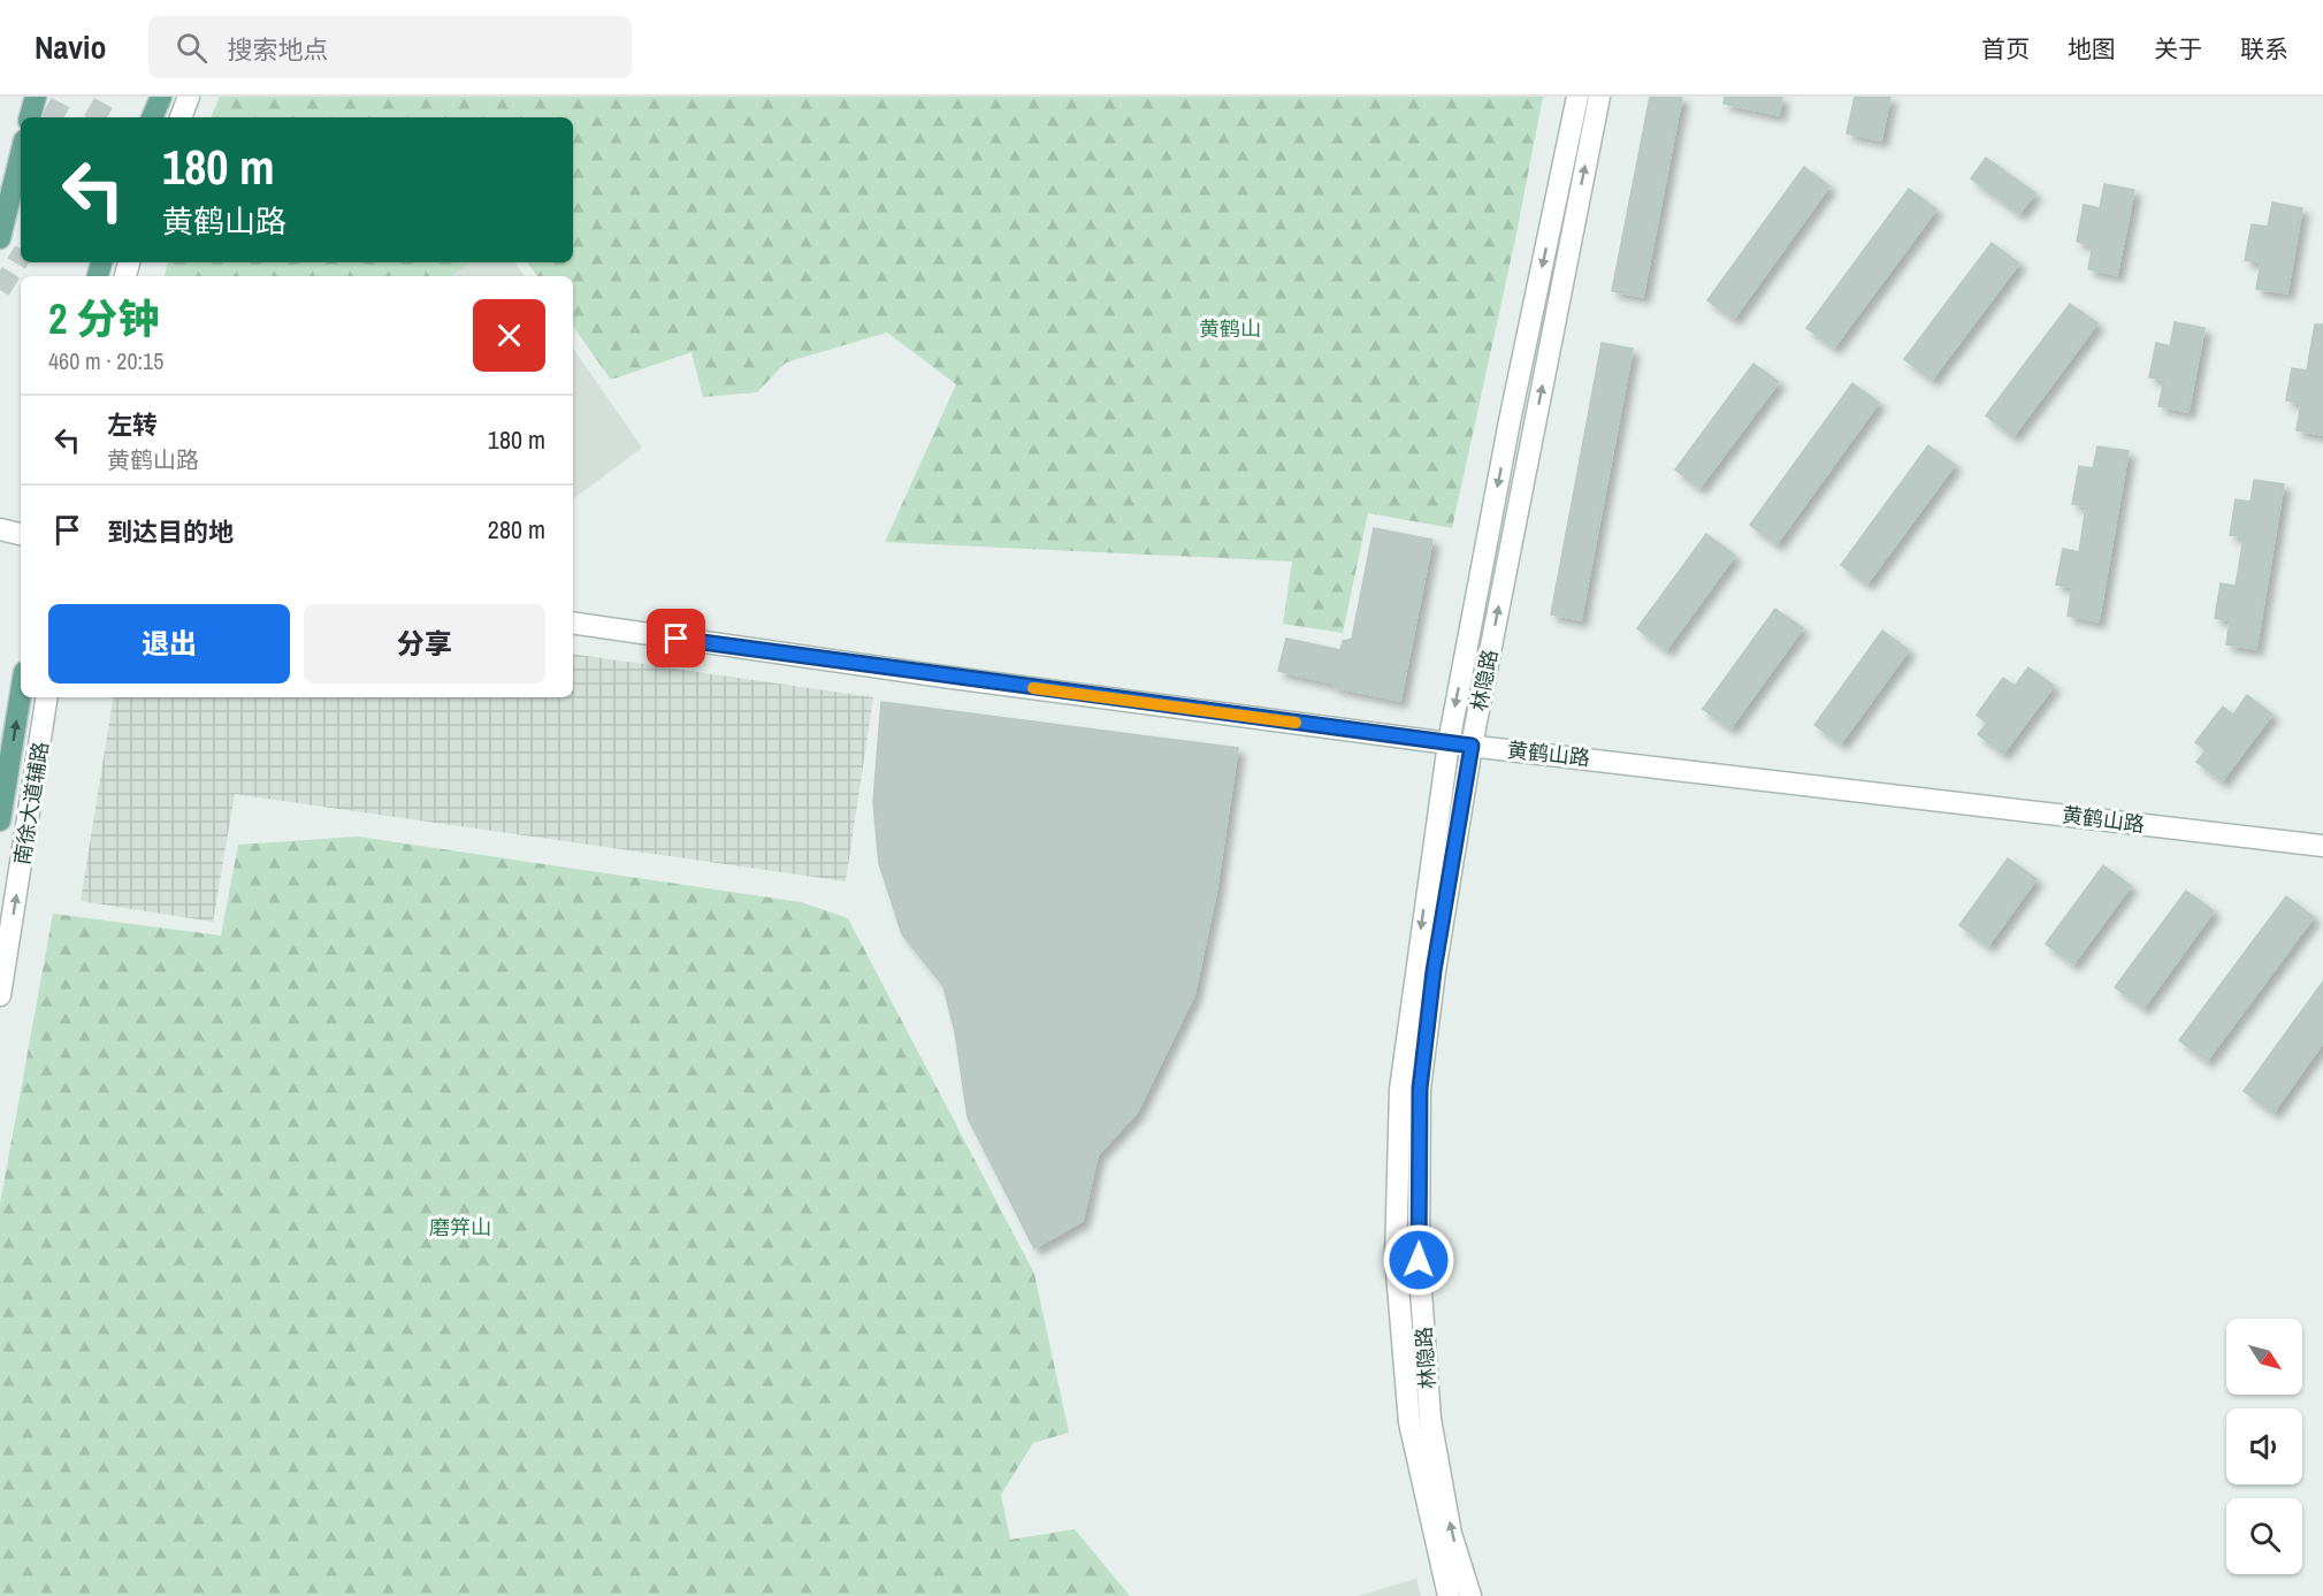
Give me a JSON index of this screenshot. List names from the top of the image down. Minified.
{"streets":{"street":["林隐路","黄鹤山路","南徐大道辅路"]},"crossings":[["林隐路","黄鹤山路"]],"one_way":["南徐大道辅路"],"parks":["黄鹤山","磨笄山"],"north":"bottom right","page":{"header":"Navio","search":"搜索地点","nav":["首页","地图","关于","联系"],"turn":["180 m","黄鹤山路"],"heading":["2 分钟","460 m · 20:15"],"list":[{"name":"左转","note":"黄鹤山路","value":"180 m"},{"name":"到达目的地","value":"280 m"}],"buttons":["退出","分享"]}}
